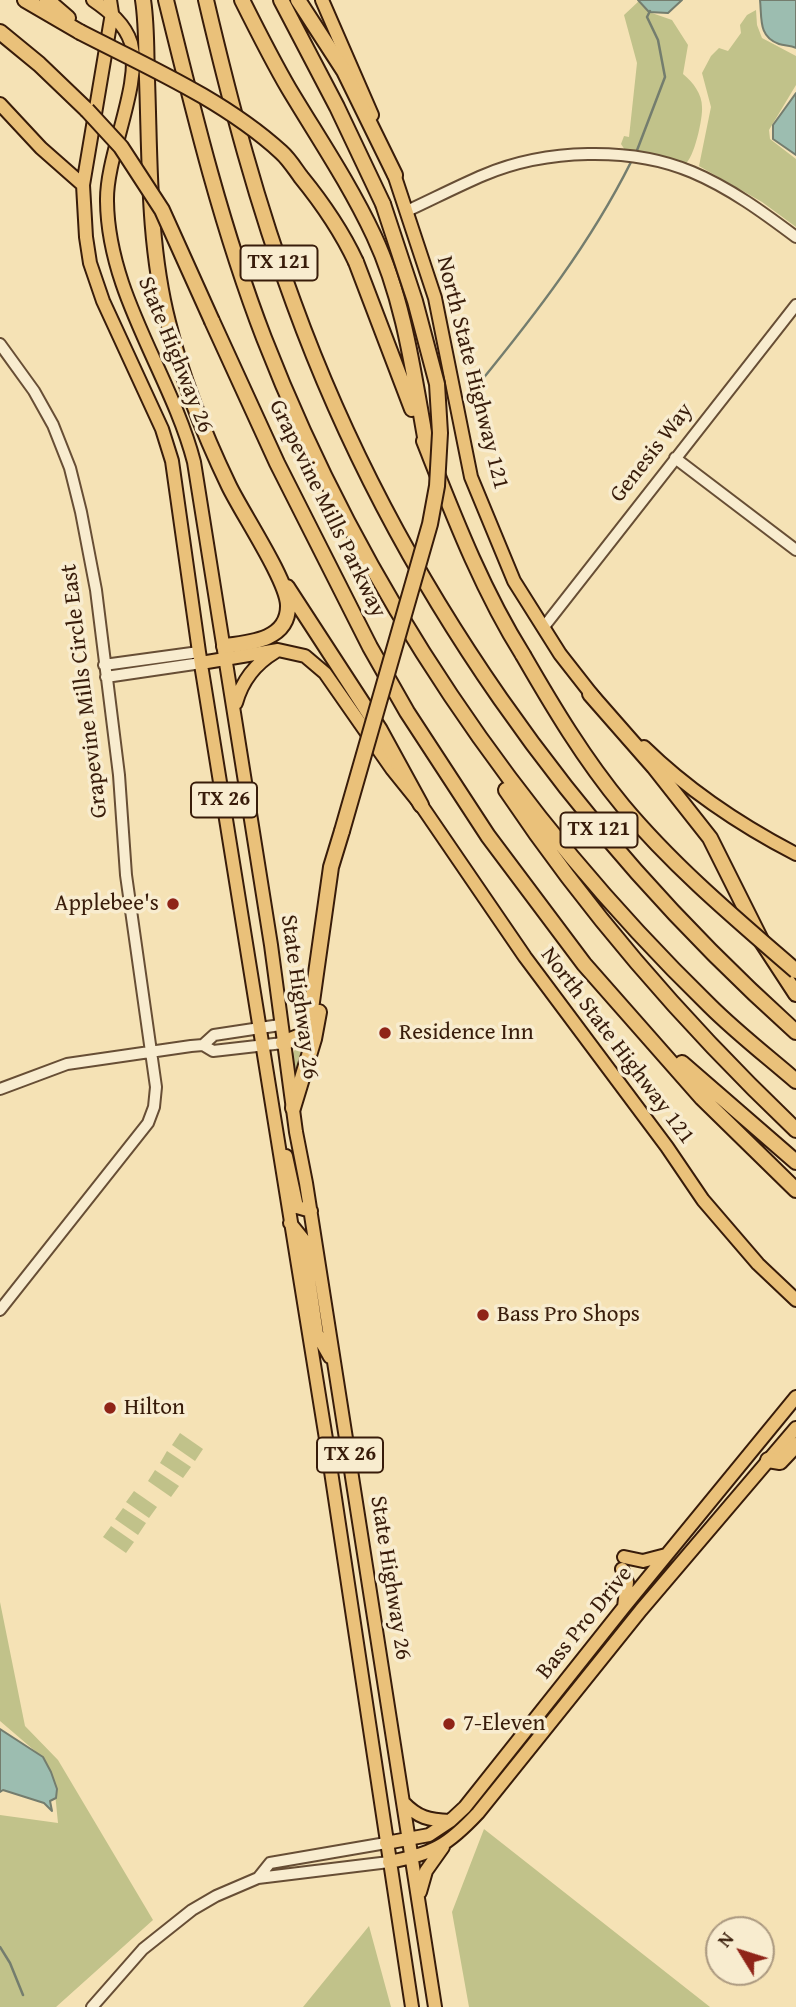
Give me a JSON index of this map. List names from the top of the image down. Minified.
{"streets":{"highway":["TX 121","Grapevine Mills Parkway"],"main road":["State Highway 26","North State Highway 121","TX 26","Bass Pro Drive"],"street":["Genesis Way","Grapevine Mills Circle East"]},"crossings":[["State Highway 26","Bass Pro Drive"],["North State Highway 121","Genesis Way"]],"places":["Applebee's","Residence Inn","Bass Pro Shops","Hilton","7-Eleven"],"north":"top left"}
